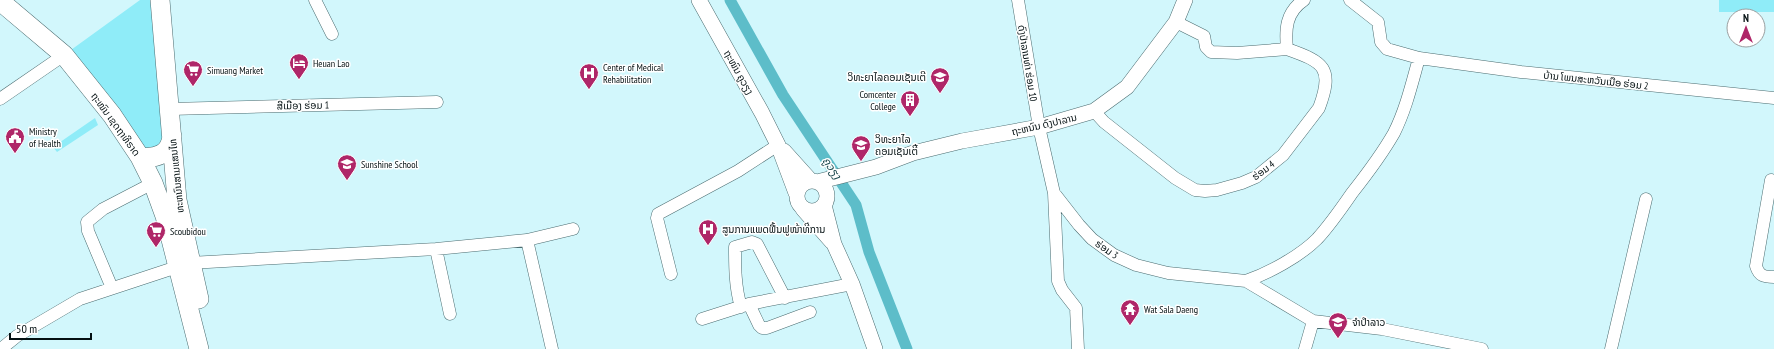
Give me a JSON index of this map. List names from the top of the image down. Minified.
{"streets":{"main road":["ຖະໜົນ ເຊດຖາທິຣາດ","ທະຫນົນສາມແສນໄທ"],"street":["ດົງປ່າລານທ່າ ຮ່ອມ 10","ຖະໜົນ ຄູວຽງ","ບ້ານ ໂພນສະຫວັນເນືອ ຮ່ອມ 2","ສີເມືອງ ຮ່ອມ 1","ຖະຫນົນ ດົງປາລານ","ຮ່ອມ 4","ຮ່ອມ 3"]},"crossings":[["ດົງປ່າລານທ່າ ຮ່ອມ 10","ຖະຫນົນ ດົງປາລານ"],["ດົງປ່າລານທ່າ ຮ່ອມ 10","ຮ່ອມ 3"],["ຖະໜົນ ຄູວຽງ","ຖະຫນົນ ດົງປາລານ"],["ສີເມືອງ ຮ່ອມ 1","ທະຫນົນສາມແສນໄທ"],["ຖະໜົນ ເຊດຖາທິຣາດ","ທະຫນົນສາມແສນໄທ"],["ຖະຫນົນ ດົງປາລານ","ຮ່ອມ 4"],["ຖະຫນົນ ດົງປາລານ","ຮ່ອມ 3"]],"water":["ຄູວຽງ"],"places":{"hotel":["Heuan Lao"],"supermarket":["Simuang Market","Scoubidou"],"hospital":["Center of Medical Rehabilitation","ສູນການແພດຟື້ນຟູໜ້າທີ່ການ"],"school or university":["ວິທະຍາໄລຄອມເຊັນເຕີ","ວິທະຍາໄລ ຄອມເຊັນເຕີ້","Sunshine School","ຈຳປຳລາວ"],"building":["Comcenter College"],"public building":["Ministry of Health"],"temple":["Wat Sala Daeng"]},"scale_bar":"50 m","north":"top"}
